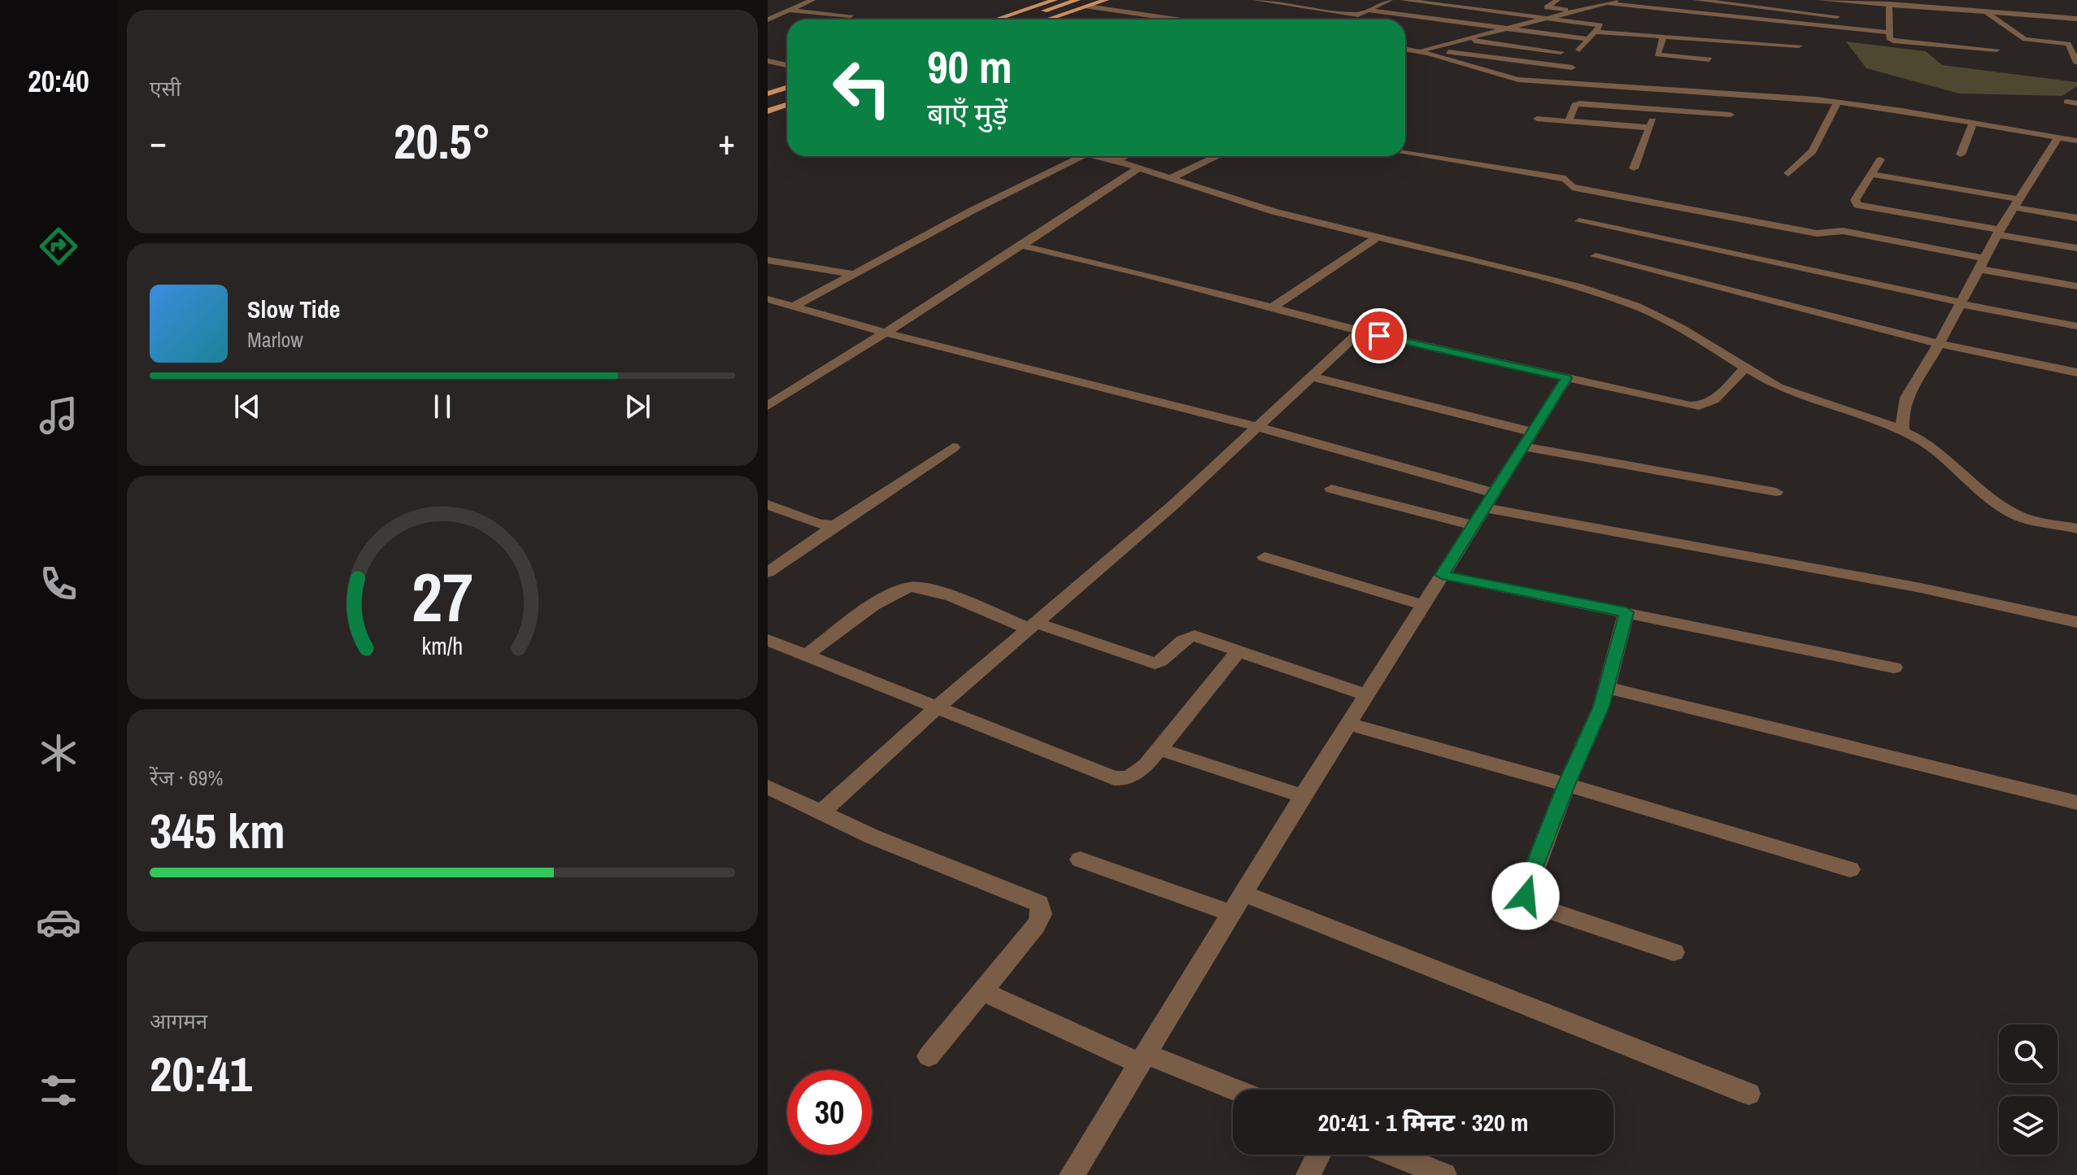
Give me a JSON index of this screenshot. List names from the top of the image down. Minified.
{"page":{"tabs":"20:40","tile":["एसी",["रेंज · 69%","345 km"],["आगमन","20:41"]],"turn":["90 m","बाएँ मुड़ें"],"heat":["−","20.5°","+"],"song":["Slow Tide","Marlow"],"limit":"30","trip":"20:41 · 1 मिनट · 320 m","gauge":["27","km/h"]}}
